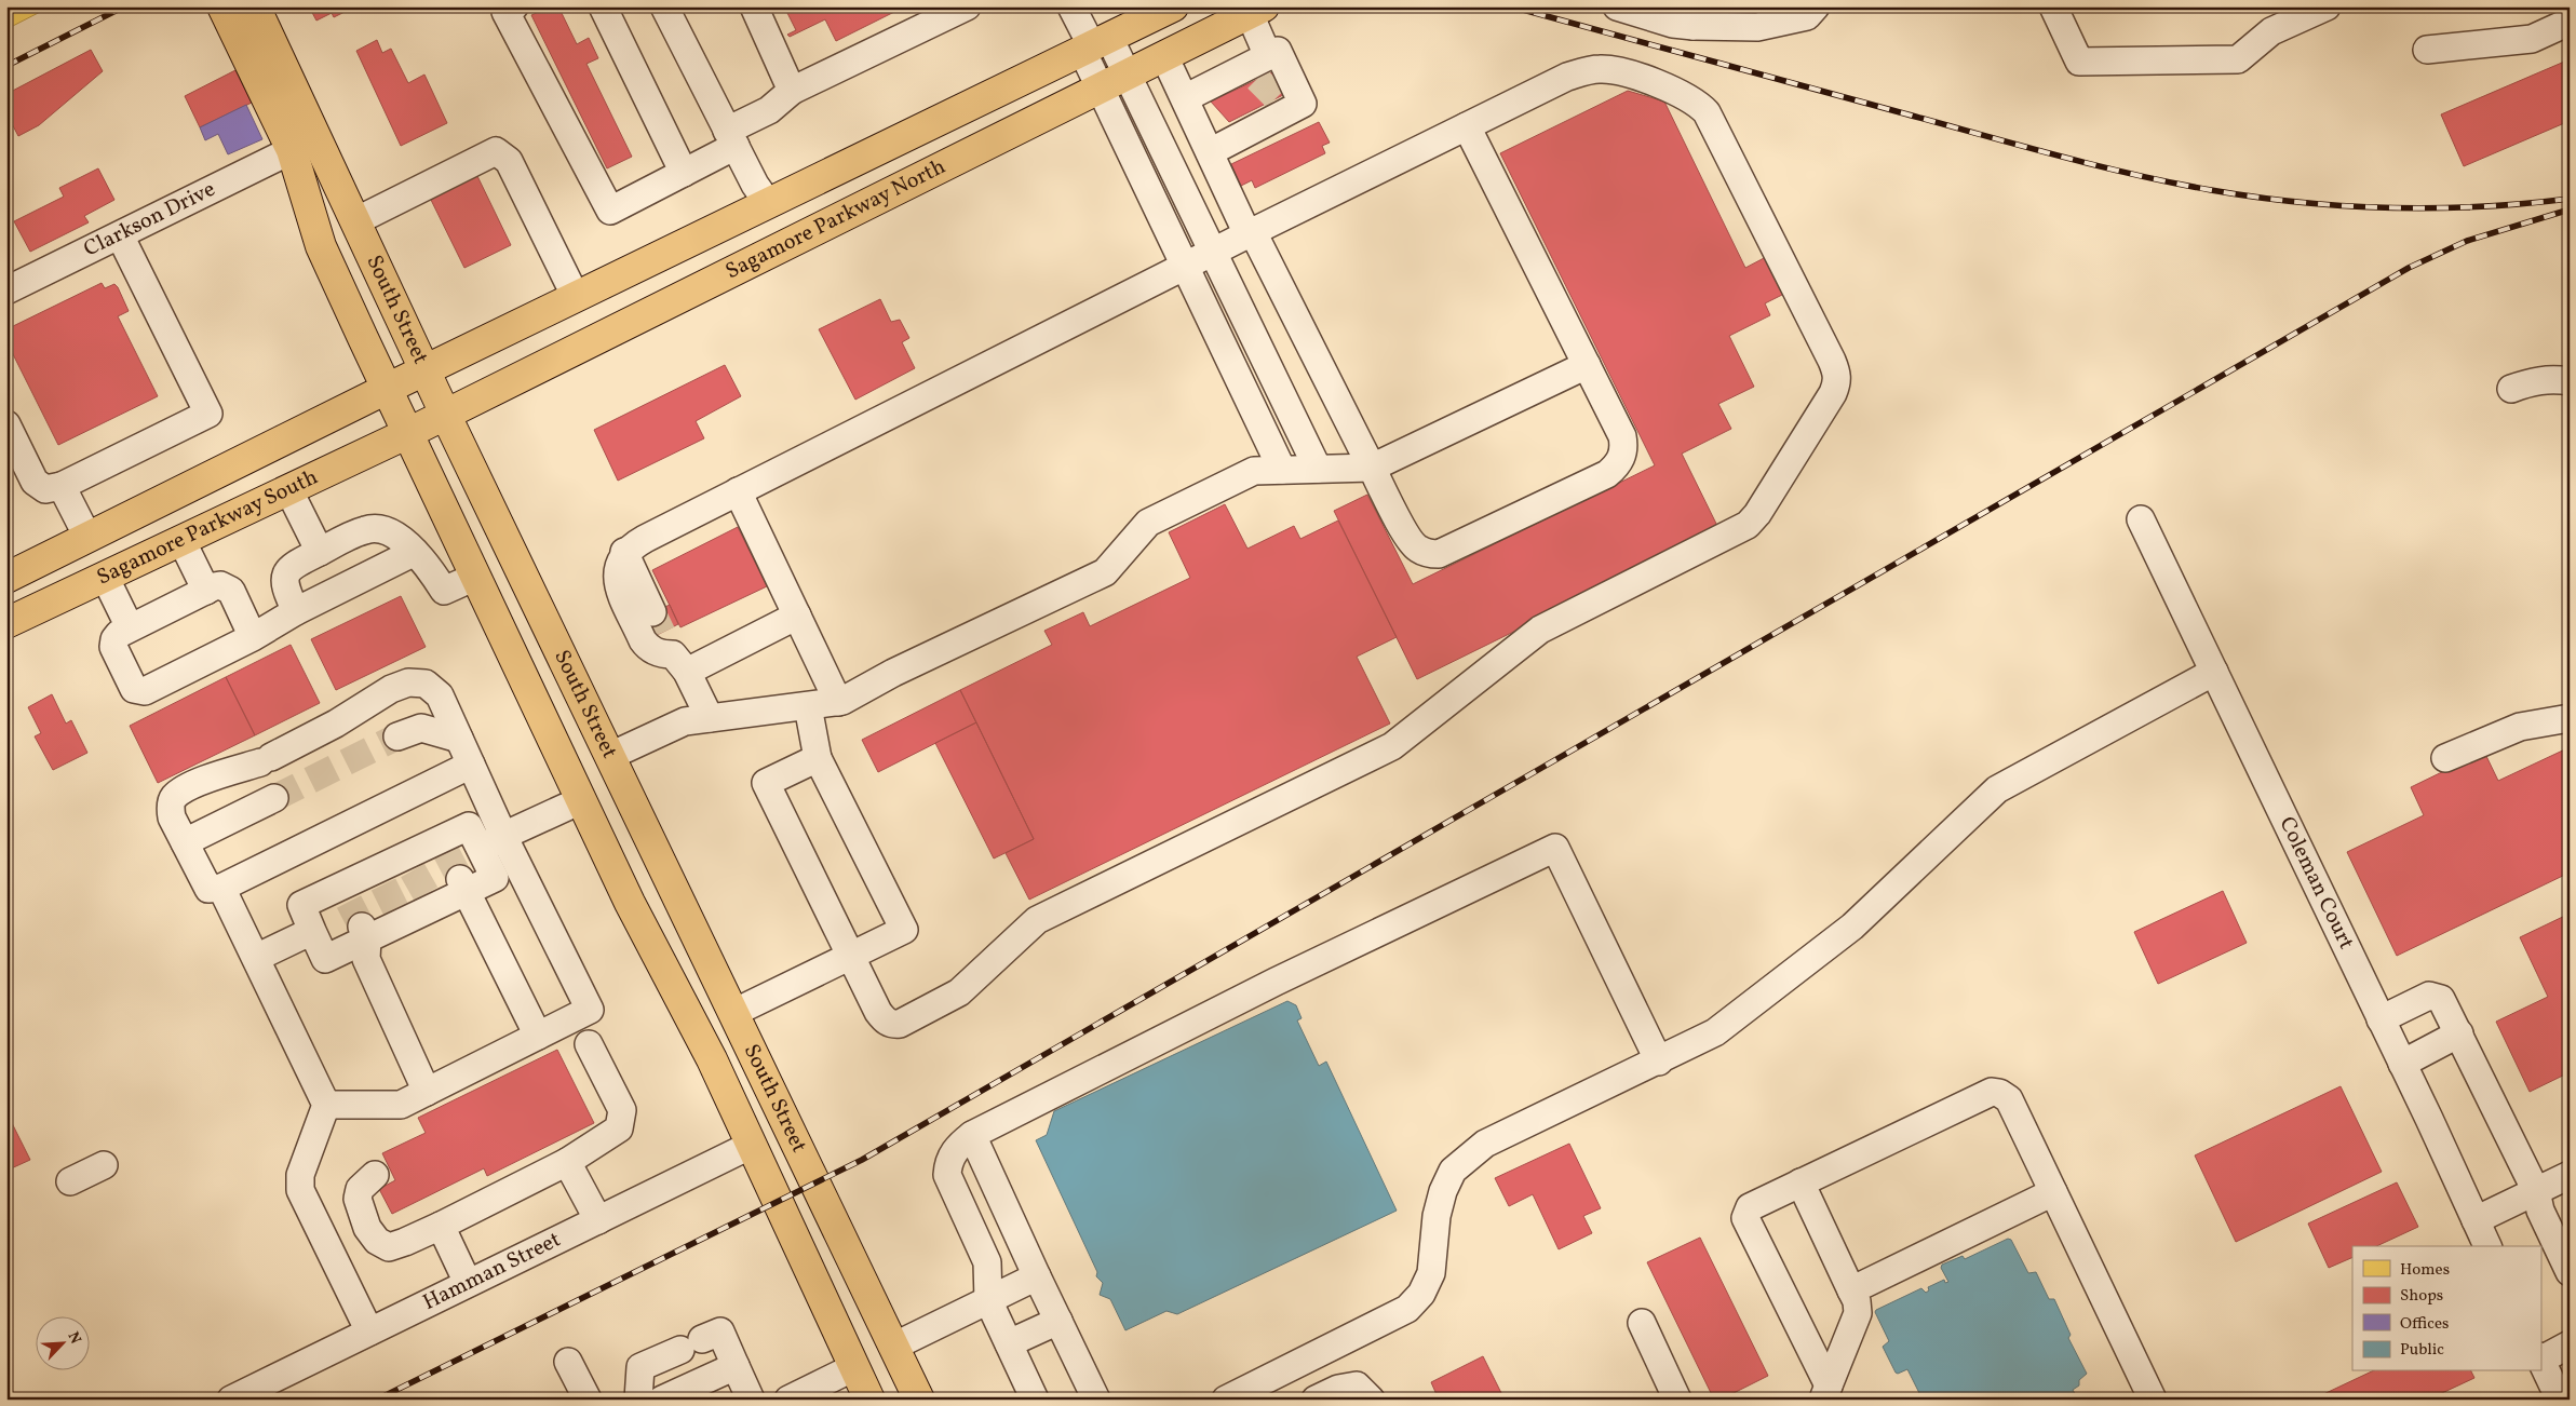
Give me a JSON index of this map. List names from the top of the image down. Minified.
{"streets":{"main road":["Sagamore Parkway North","South Street","Sagamore Parkway South"],"street":["Clarkson Drive","Coleman Court","Hamman Street"]},"crossings":[["Sagamore Parkway North","South Street"],["Sagamore Parkway North","Sagamore Parkway South"],["Clarkson Drive","South Street"],["South Street","Sagamore Parkway South"],["South Street","Hamman Street"]],"legend":["Homes","Shops","Offices","Public"],"north":"top right"}
